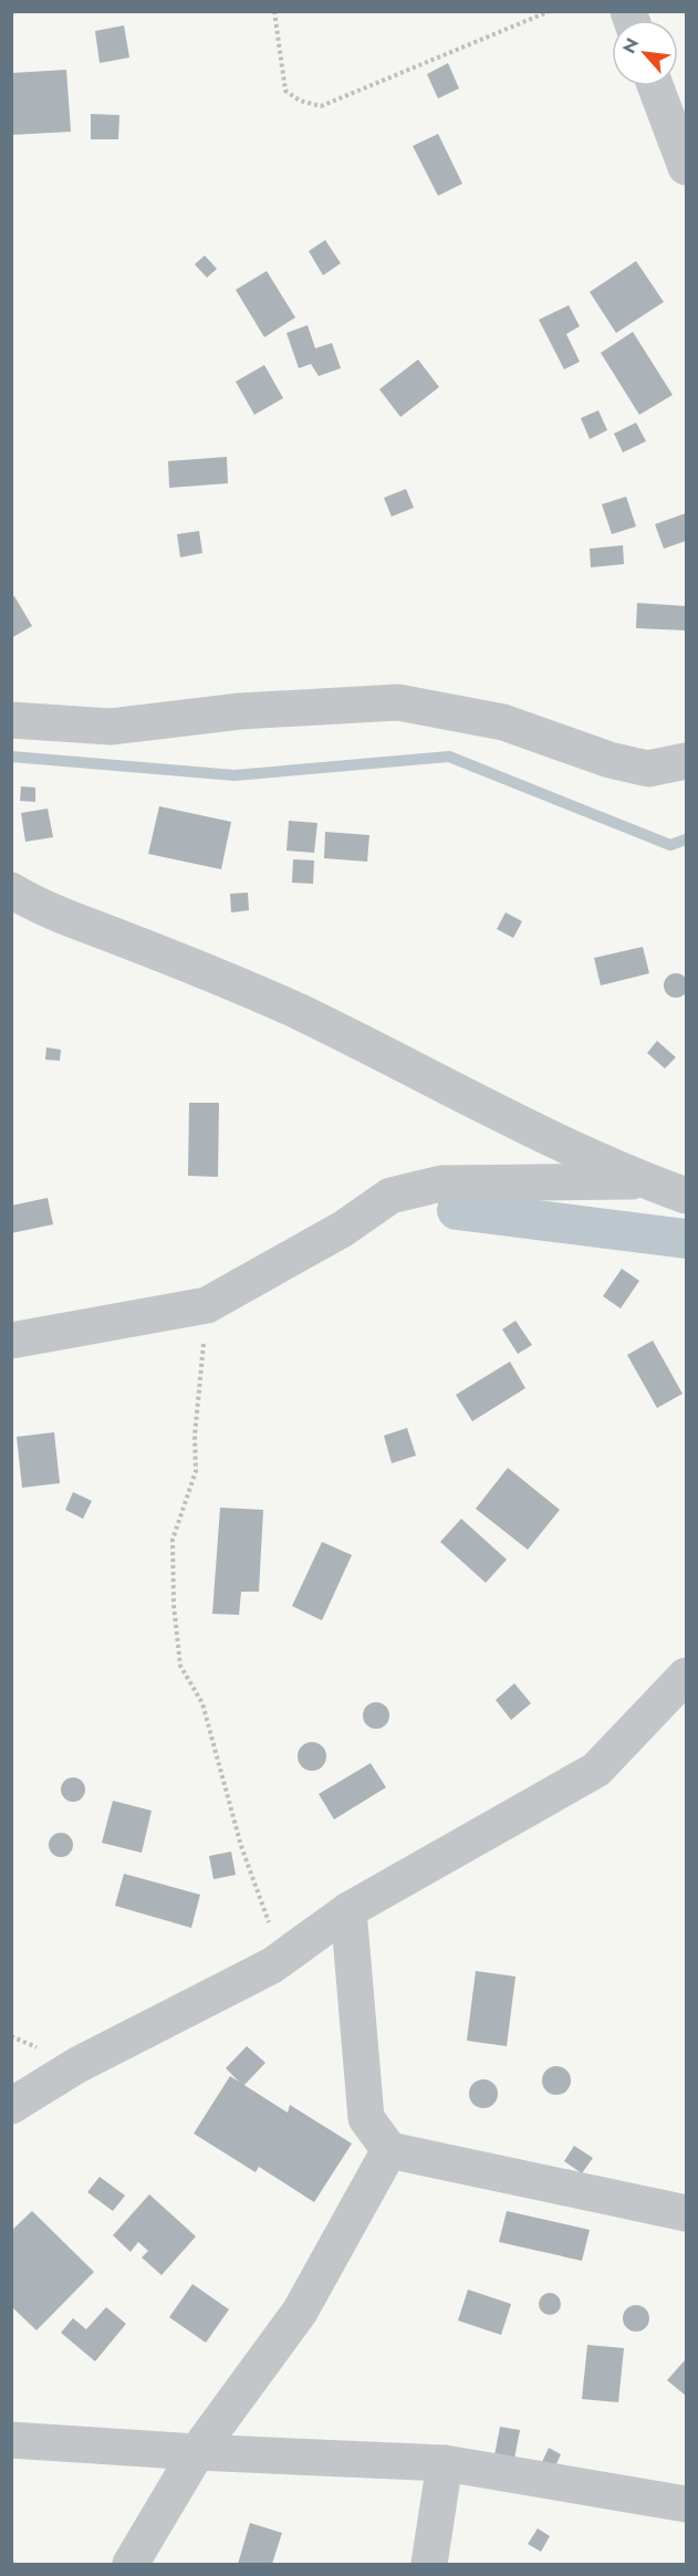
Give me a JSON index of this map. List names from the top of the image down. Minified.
{"north":"top left"}
